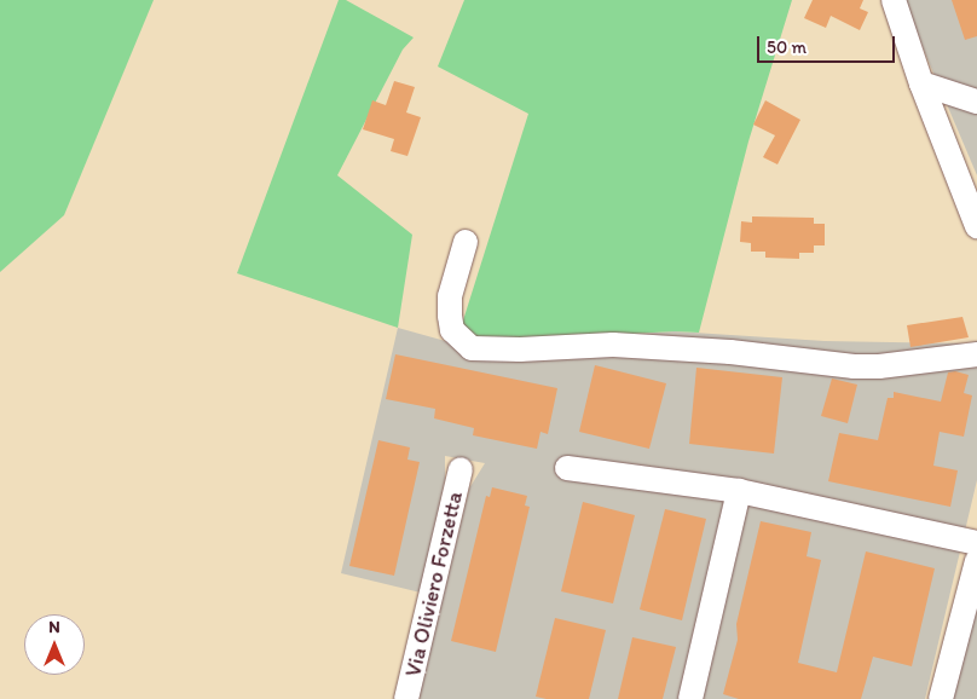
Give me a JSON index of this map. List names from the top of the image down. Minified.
{"streets":{"street":["Via Oliviero Forzetta"]},"scale_bar":"50 m","north":"top"}
